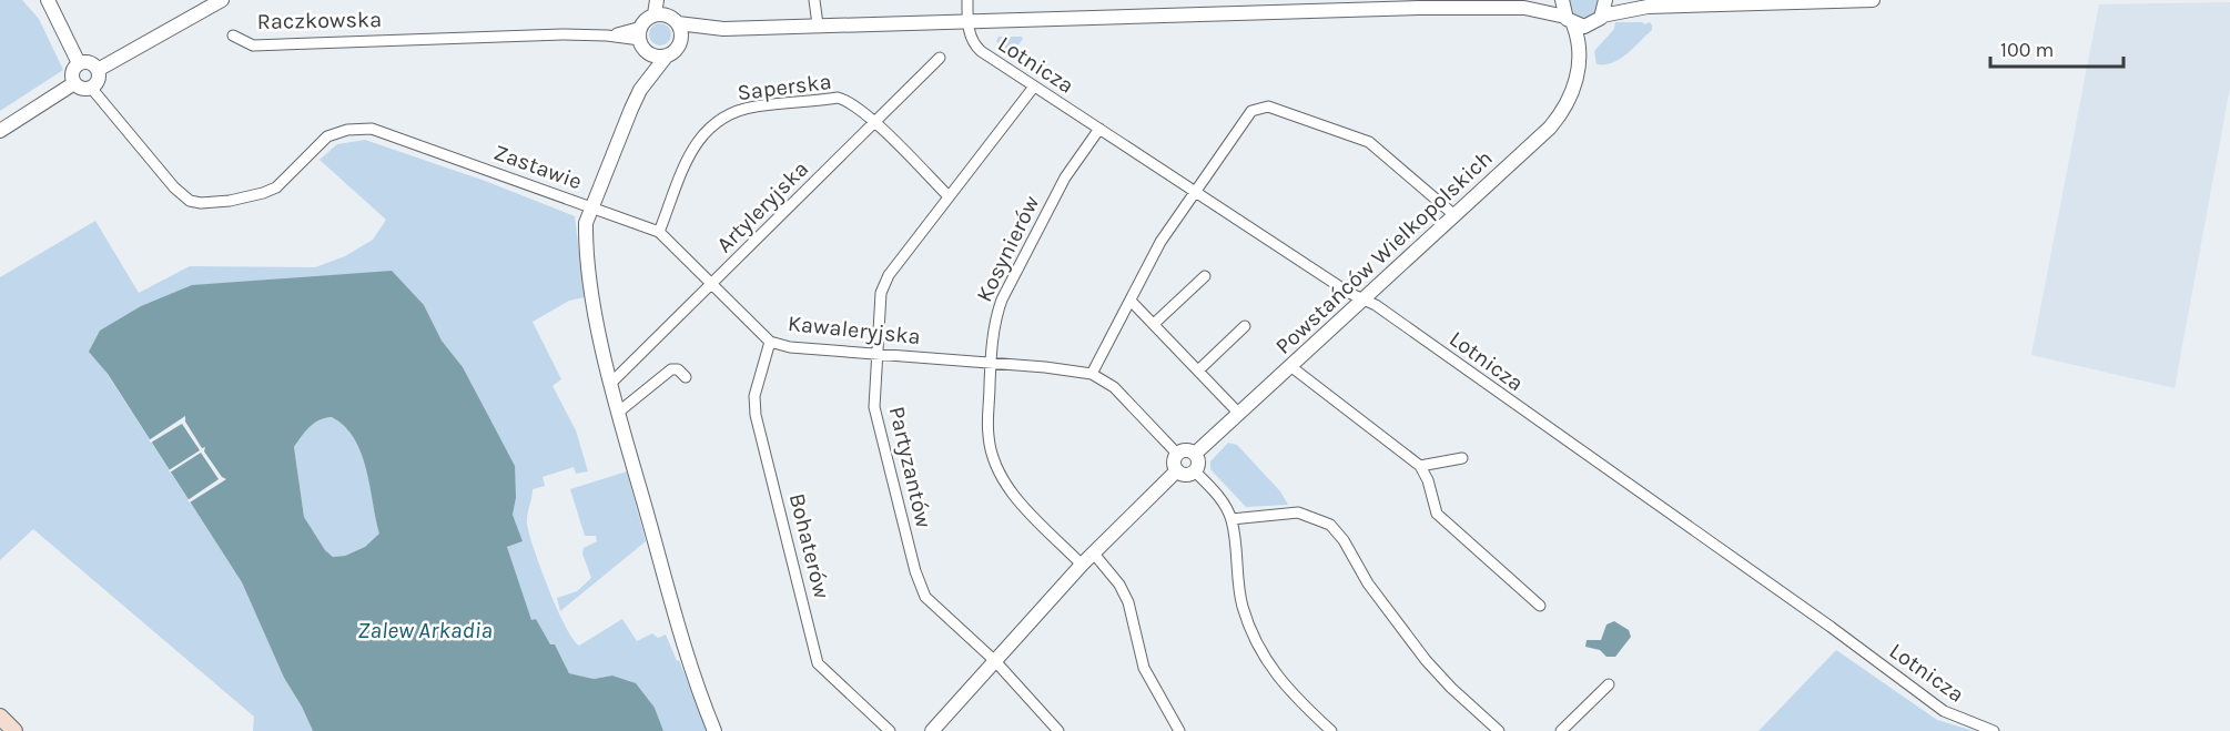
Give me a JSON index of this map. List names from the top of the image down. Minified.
{"streets":{"street":["Raczkowska","Lotnicza","Saperska","Zastawie","Artyleryjska","Kosynierów","Powstańców Wielkopolskich","Kawaleryjska","Partyzantów","Bohaterów"]},"crossings":[["Lotnicza","Kosynierów"],["Lotnicza","Powstańców Wielkopolskich"],["Lotnicza","Partyzantów"],["Saperska","Artyleryjska"],["Saperska","Kawaleryjska"],["Saperska","Partyzantów"],["Zastawie","Artyleryjska"],["Zastawie","Kawaleryjska"],["Artyleryjska","Kawaleryjska"],["Kosynierów","Kawaleryjska"],["Powstańców Wielkopolskich","Kawaleryjska"],["Kawaleryjska","Partyzantów"],["Kawaleryjska","Bohaterów"]],"water":["Zalew Arkadia"],"scale_bar":"100 m"}
